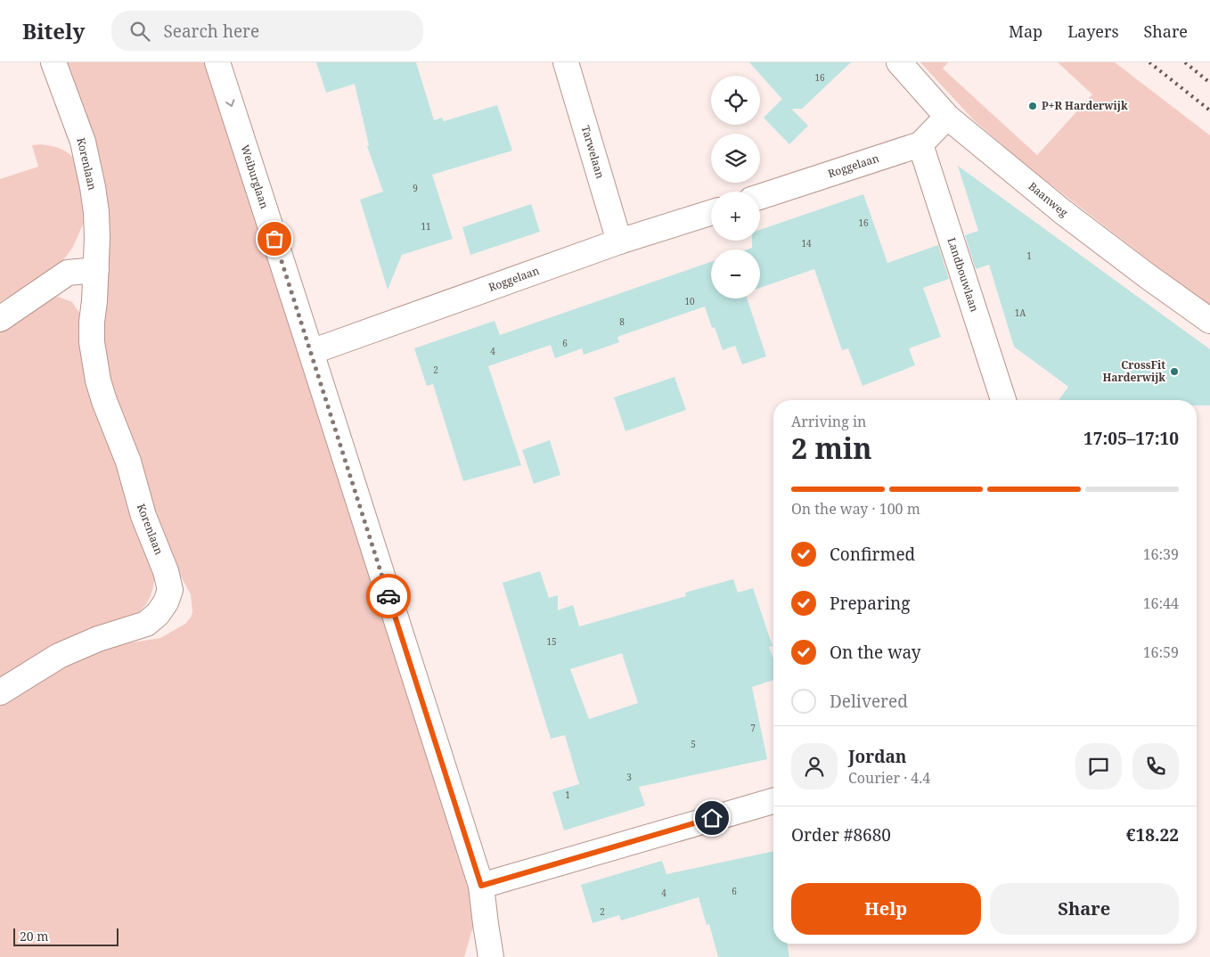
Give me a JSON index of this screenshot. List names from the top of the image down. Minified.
{"streets":{"street":["Tarwelaan","Korenlaan","Roggelaan","Weiburglaan","Baanweg","Landbouwlaan"]},"crossings":[["Tarwelaan","Roggelaan"],["Roggelaan","Weiburglaan"],["Roggelaan","Baanweg"],["Roggelaan","Landbouwlaan"]],"places":["P+R Harderwijk","CrossFit Harderwijk"],"house_numbers":["16","9","16","11","14","1","10","1A","8","6","4","2","15","7","5","3","1","6","4","2"],"scale_bar":"20 m","page":{"header":"Bitely","search":"Search here","nav":["Map","Layers","Share"],"map_buttons":["+","−"],"heading":["2 min","Arriving in","17:05–17:10"],"panel":["Jordan","Courier · 4.4","Order #8680","€18.22"],"bar":"On the way · 100 m","list":[["Confirmed","16:39"],["Preparing","16:44"],["On the way","16:59"],"Delivered"],"buttons":["Help","Share"],"scale":"20 m"}}
